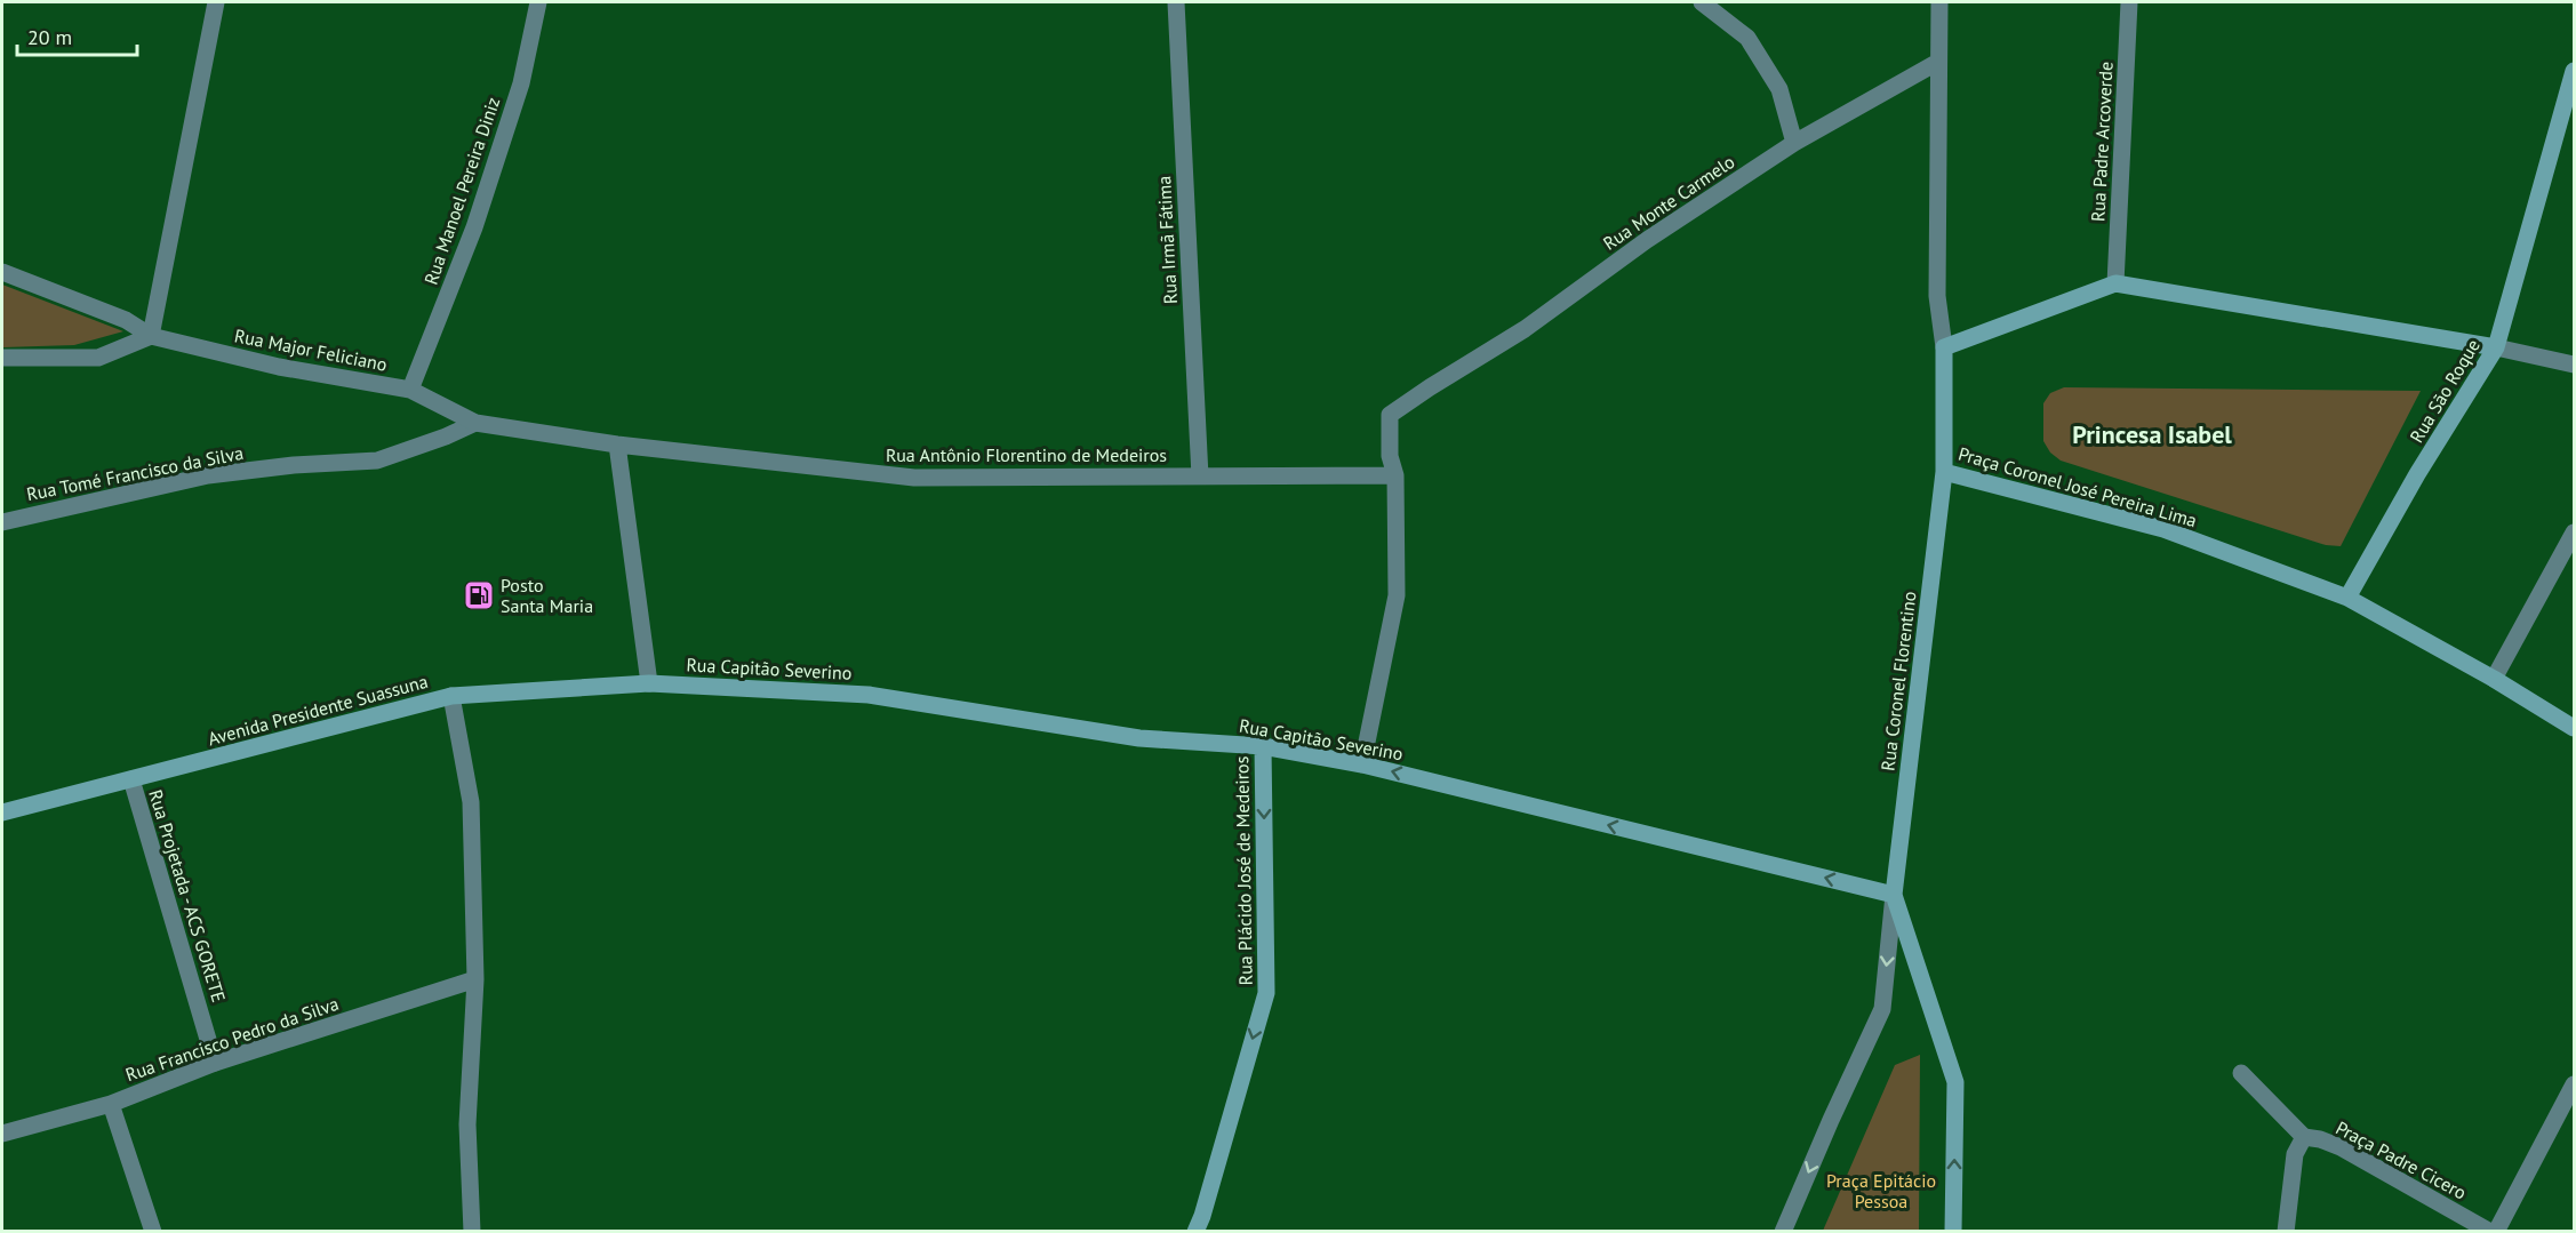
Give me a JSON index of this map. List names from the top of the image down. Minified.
{"streets":{"main road":["Rua São Roque","Praça Coronel José Pereira Lima","Rua Capitão Severino","Rua Coronel Florentino","Avenida Presidente Suassuna","Rua Plácido José de Medeiros"],"street":["Rua Padre Arcoverde","Rua Manoel Pereira Diniz","Rua Monte Carmelo","Rua Irmã Fátima","Rua Major Feliciano","Rua Antônio Florentino de Medeiros","Rua Tomé Francisco da Silva","Rua Projetada - ACS GORETE","Rua Francisco Pedro da Silva","Praça Padre Cicero"]},"crossings":[["Rua Manoel Pereira Diniz","Rua Major Feliciano"],["Rua Monte Carmelo","Rua Antônio Florentino de Medeiros"],["Rua Irmã Fátima","Rua Antônio Florentino de Medeiros"],["Rua Major Feliciano","Rua Antônio Florentino de Medeiros"],["Rua Major Feliciano","Rua Tomé Francisco da Silva"],["Rua São Roque","Praça Coronel José Pereira Lima"],["Praça Coronel José Pereira Lima","Rua Coronel Florentino"],["Rua Capitão Severino","Rua Coronel Florentino"],["Rua Capitão Severino","Avenida Presidente Suassuna"],["Rua Capitão Severino","Rua Plácido José de Medeiros"],["Avenida Presidente Suassuna","Rua Projetada - ACS GORETE"],["Rua Projetada - ACS GORETE","Rua Francisco Pedro da Silva"]],"one_way":["Rua Capitão Severino","Rua Plácido José de Medeiros"],"districts":["Princesa Isabel"],"parks":["Praça Epitácio Pessoa"],"places":{"fuel station":["Posto Santa Maria"]},"scale_bar":"20 m"}
